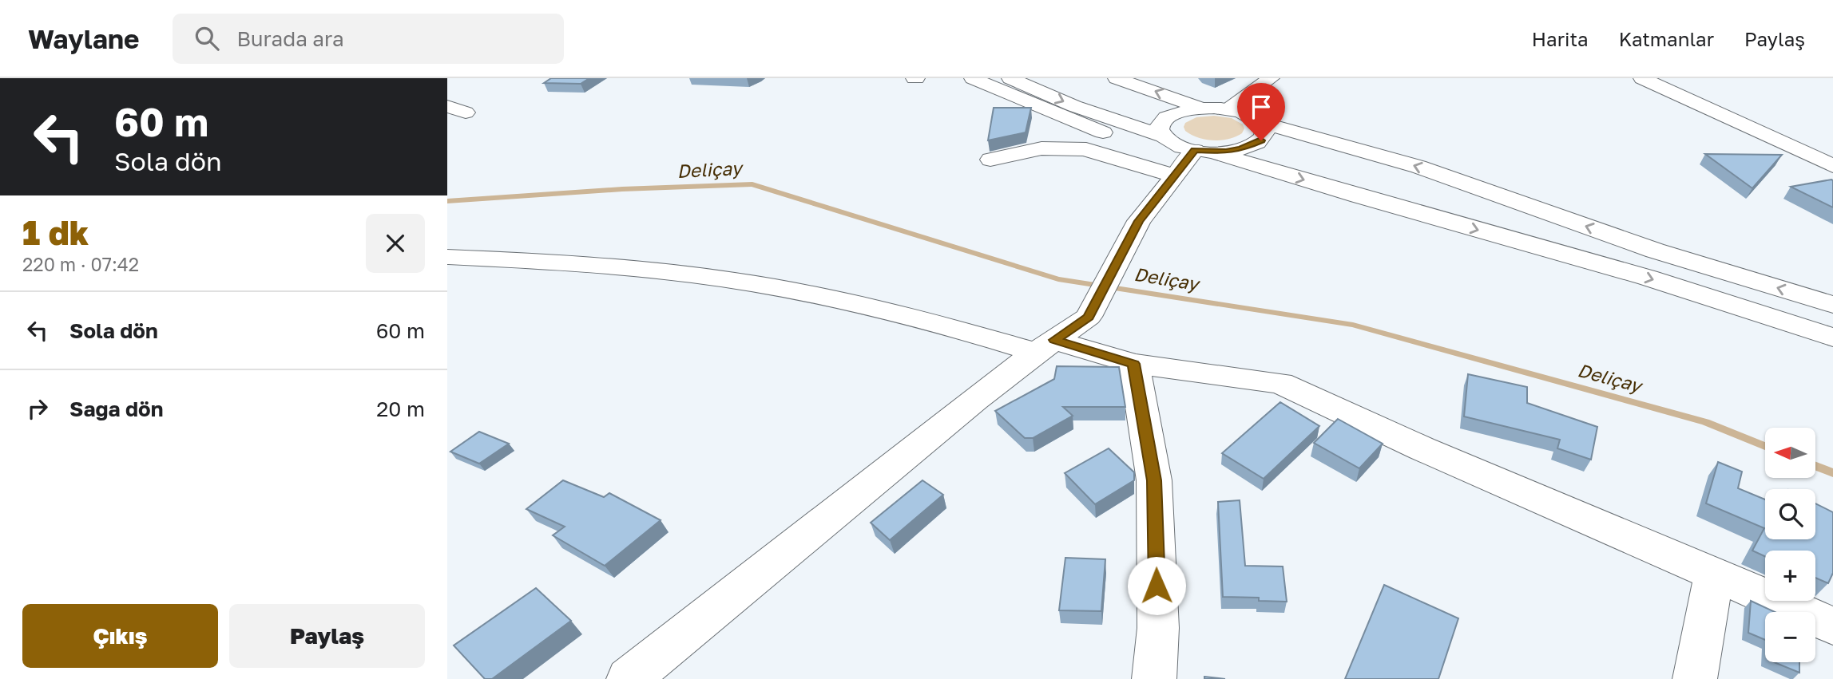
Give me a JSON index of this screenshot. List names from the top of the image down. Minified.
{"water":["Deliçay"],"north":"left","page":{"header":"Waylane","search":"Burada ara","nav":["Harita","Katmanlar","Paylaş"],"turn":["60 m","Sola dön"],"heading":["1 dk","220 m · 07:42"],"list":[{"name":"Sola dön","value":"60 m"},{"name":"Sağa dön","value":"20 m"}],"map_buttons":["+","−"],"buttons":["Çıkış","Paylaş"]}}
